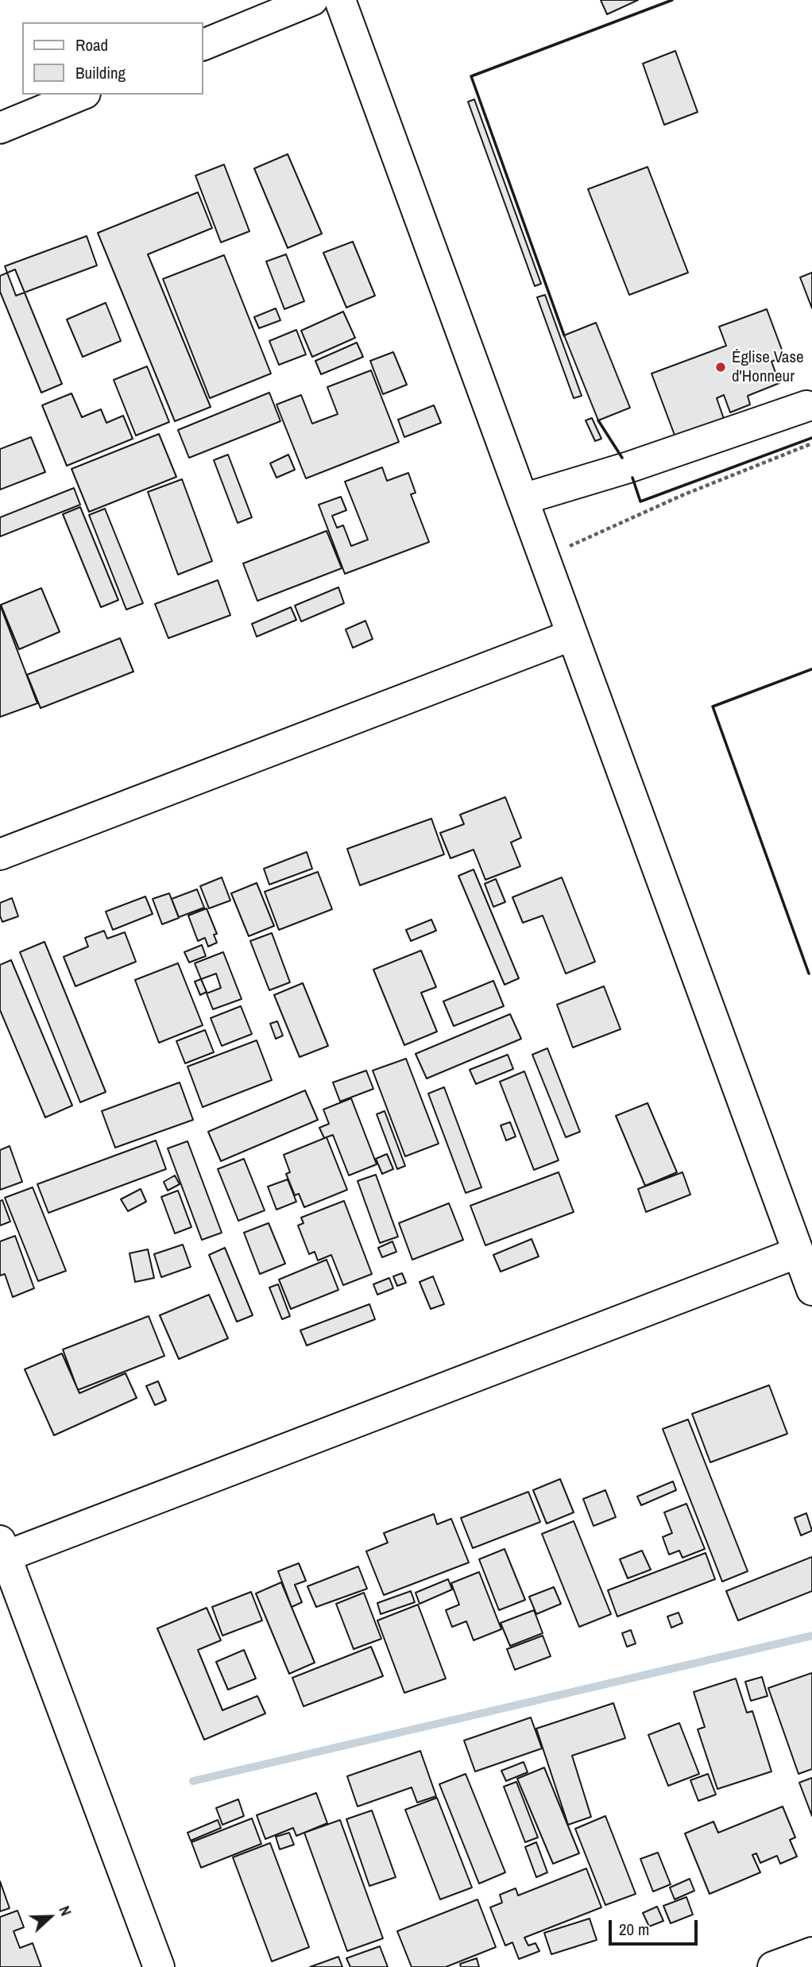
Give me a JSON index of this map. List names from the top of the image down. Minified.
{"places":["Église Vase d'Honneur"],"legend":["Road","Building"],"scale_bar":"20 m","north":"right"}
